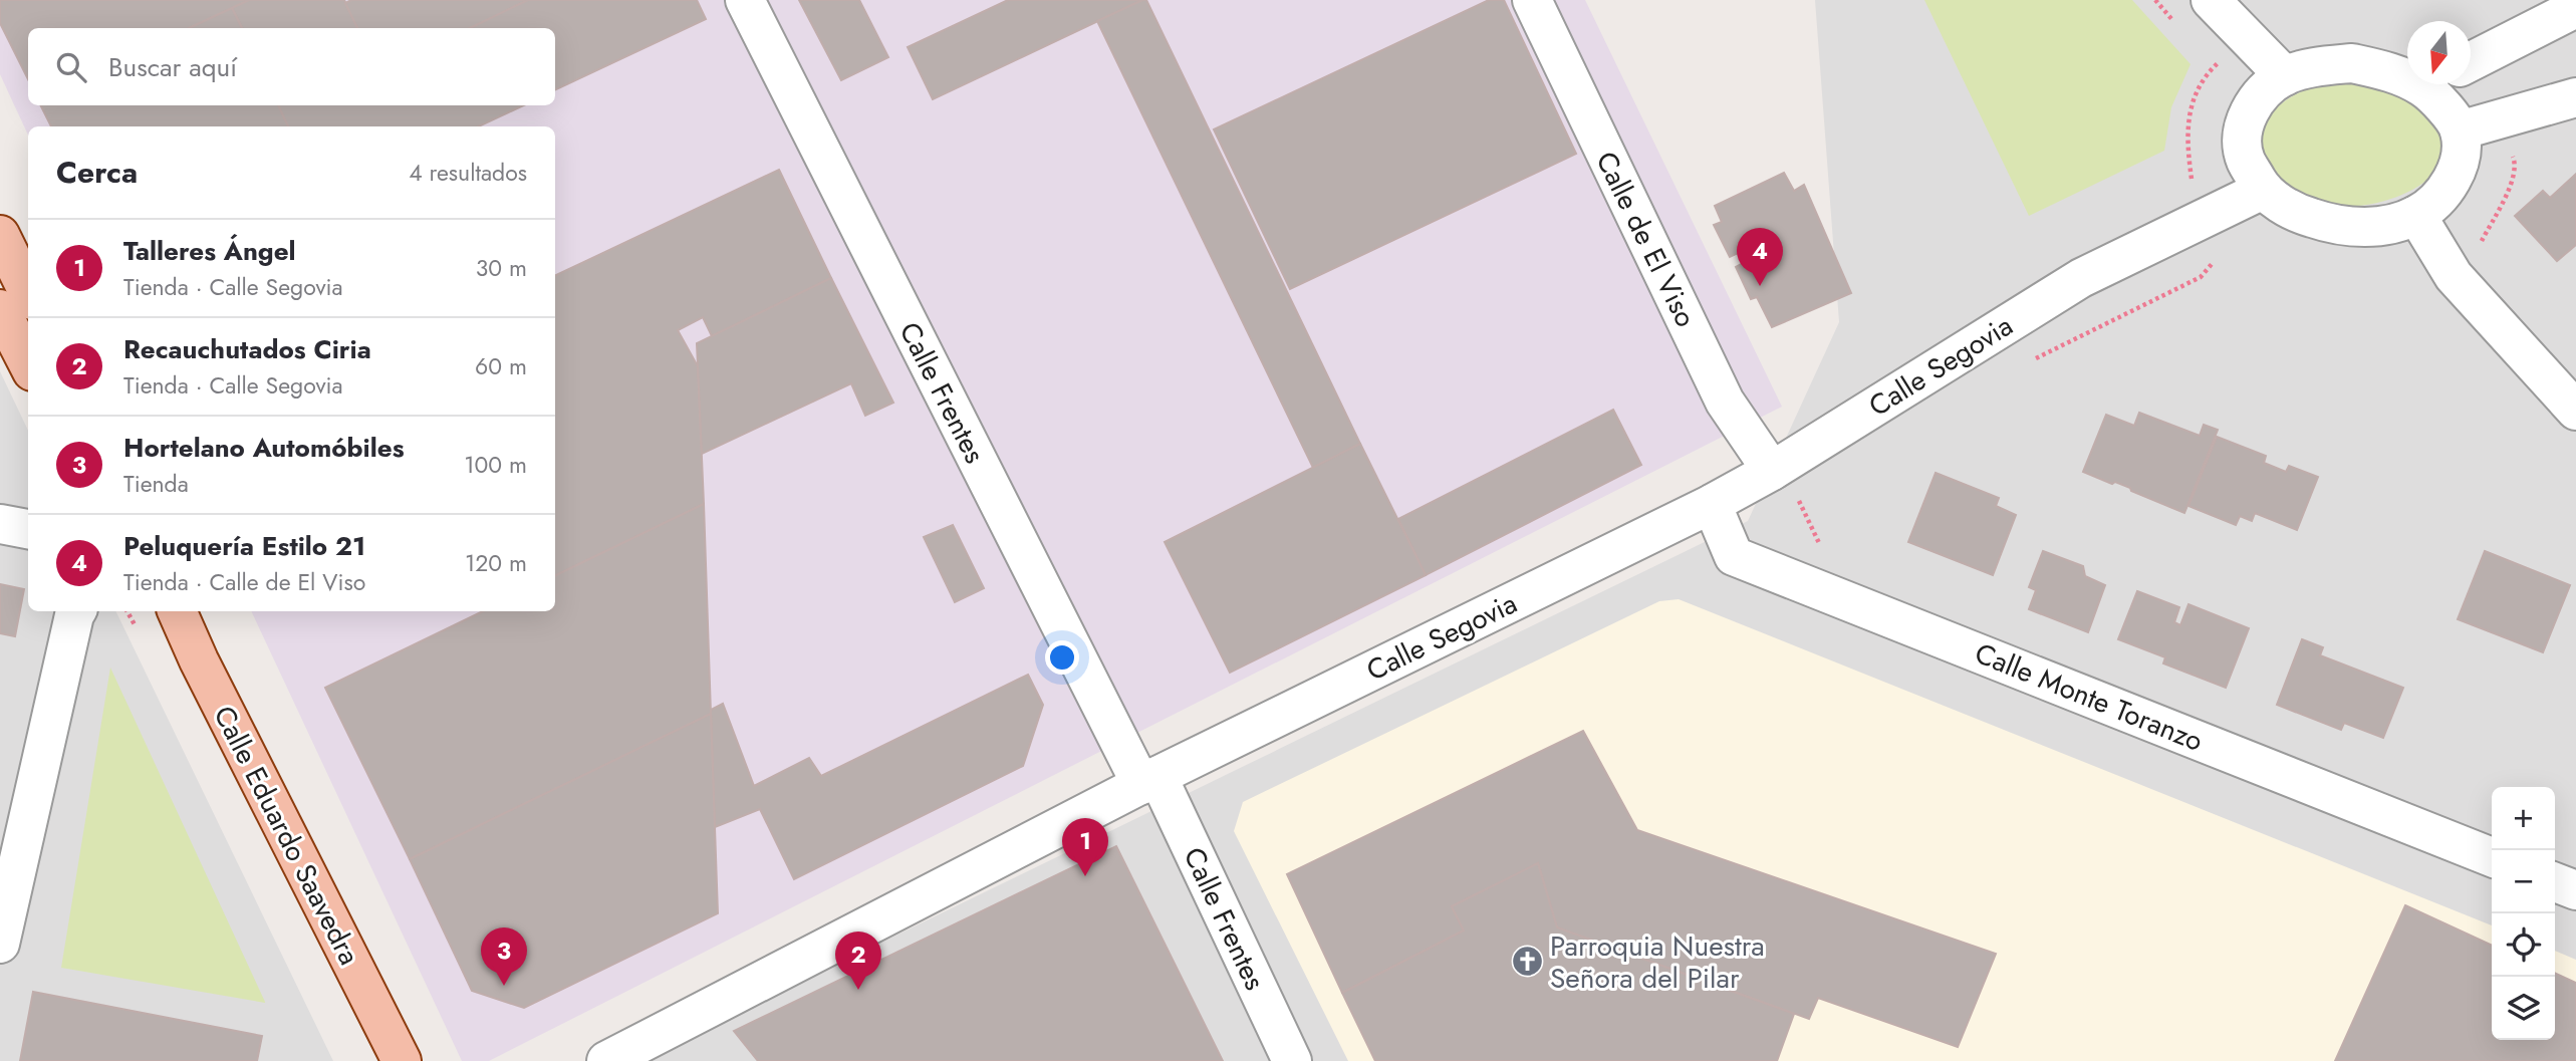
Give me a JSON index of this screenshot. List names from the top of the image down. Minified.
{"streets":{"main road":["Calle Eduardo Saavedra"],"street":["Calle de El Viso","Calle Segovia","Calle Frentes","Calle Monte Toranzo"]},"crossings":[["Calle de El Viso","Calle Segovia"],["Calle Segovia","Calle Frentes"],["Calle Segovia","Calle Monte Toranzo"]],"places":{"church":["Parroquia Nuestra Señora del Pilar"]},"north":"bottom","page":{"search":"Buscar aquí","heading":["Cerca","4 resultados"],"list":[{"mark":"1","name":"Talleres Ángel","note":"Tienda · Calle Segovia","value":"30 m"},{"mark":"2","name":"Recauchutados Ciria","note":"Tienda · Calle Segovia","value":"60 m"},{"mark":"3","name":"Hortelano Automóbiles","note":"Tienda","value":"100 m"},{"mark":"4","name":"Peluquería Estilo 21","note":"Tienda · Calle de El Viso","value":"120 m"}],"pins":["4","1","3","2"],"map_buttons":["+","−"]}}
